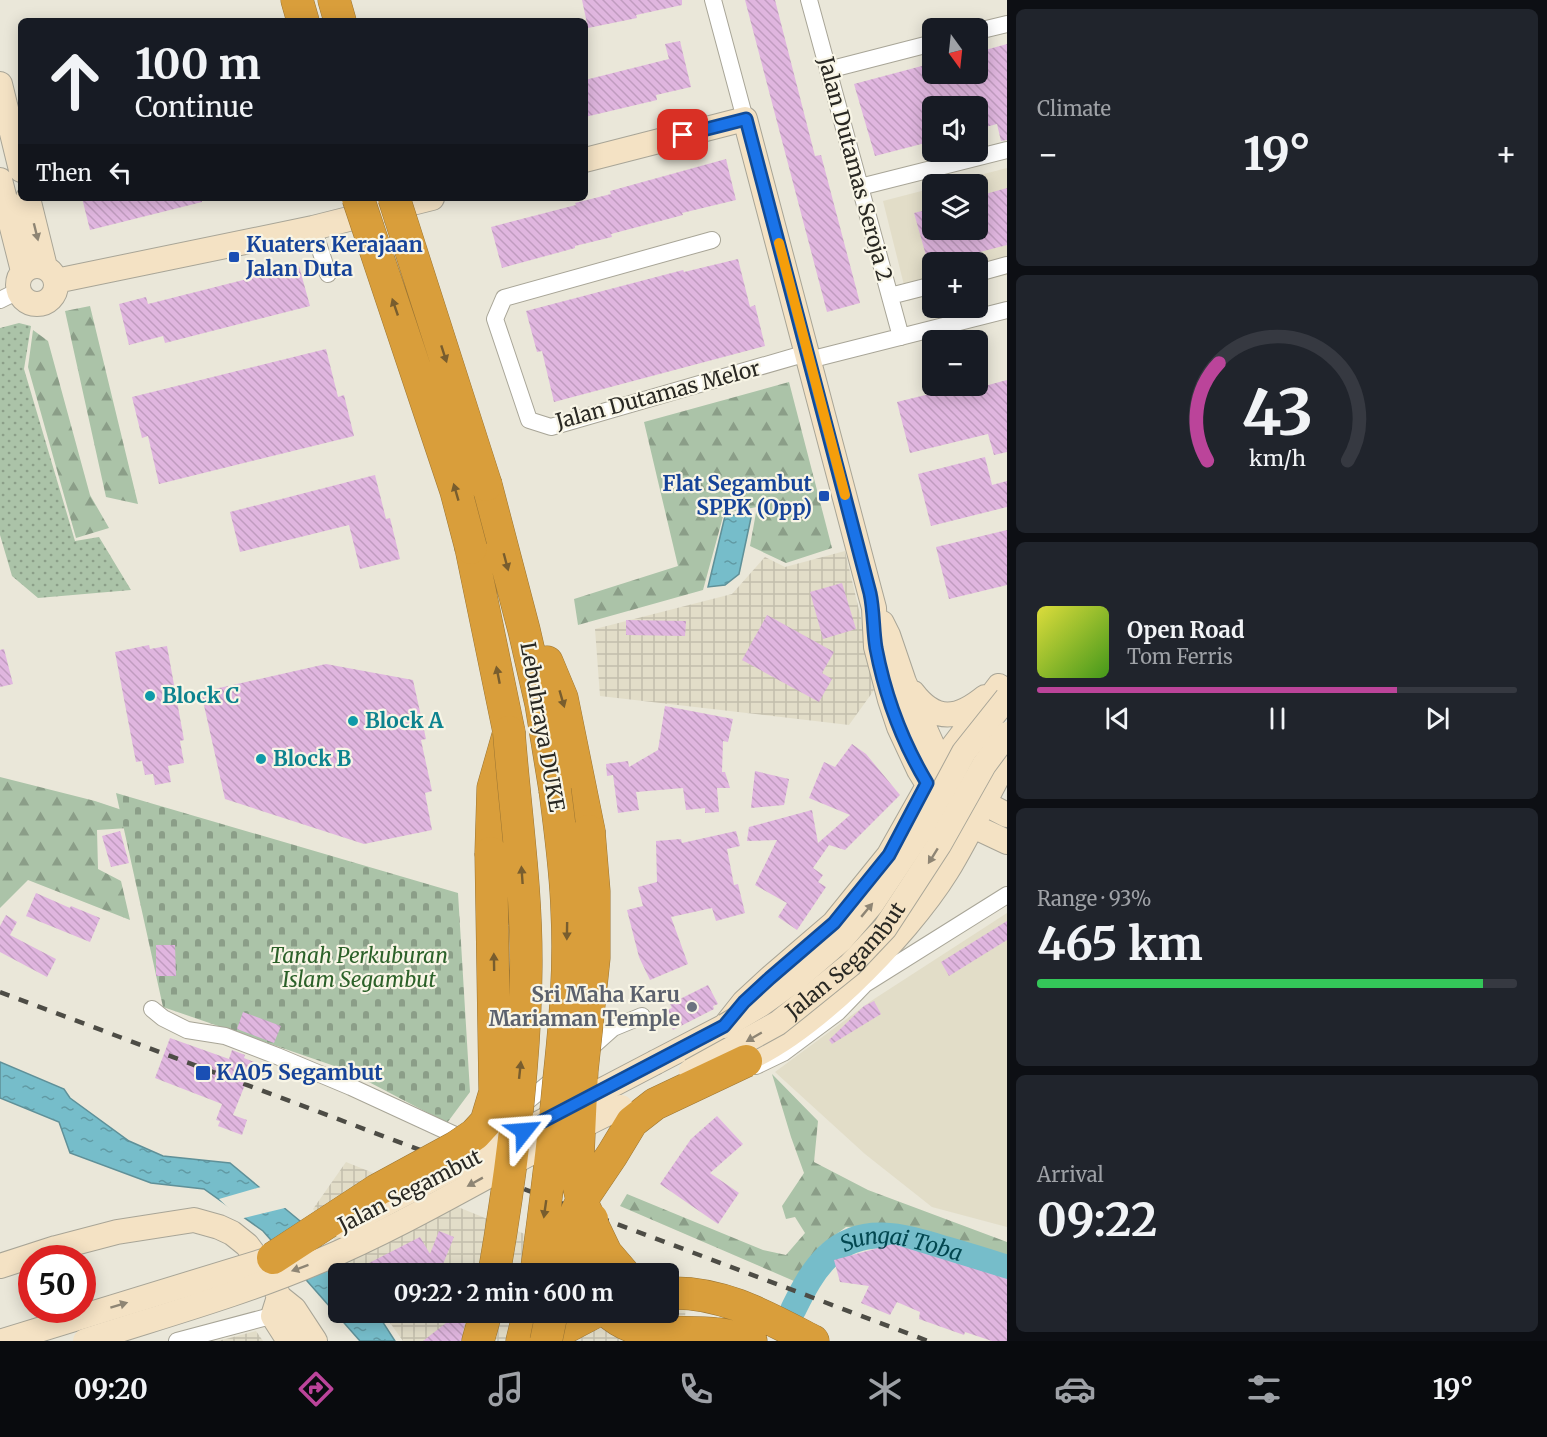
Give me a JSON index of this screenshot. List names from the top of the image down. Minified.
{"streets":{"highway":["Lebuhraya DUKE"],"main road":["Jalan Segambut"],"street":["Jalan Dutamas Seroja 2","Jalan Dutamas Melor"]},"water":["Sungai Toba"],"parks":["Tanah Perkuburan Islam Segambut"],"places":{"transit":["Kuaters Kerajaan Jalan Duta","Flat Segambut SPPK (Opp)","KA05 Segambut"],"other":["Block C","Block A","Block B","Sri Maha Karu Mariaman Temple"]},"north":"bottom","page":{"tile":["Climate",["Range · 93%","465 km"],["Arrival","09:22"]],"map_buttons":["+","−"],"turn":["100 m","Continue"],"heat":["−","19°","+"],"then":"Then","song":["Open Road","Tom Ferris"],"limit":"50","trip":"09:22 · 2 min · 600 m","tabs":["09:20","19°"],"gauge":["43","km/h"]}}
